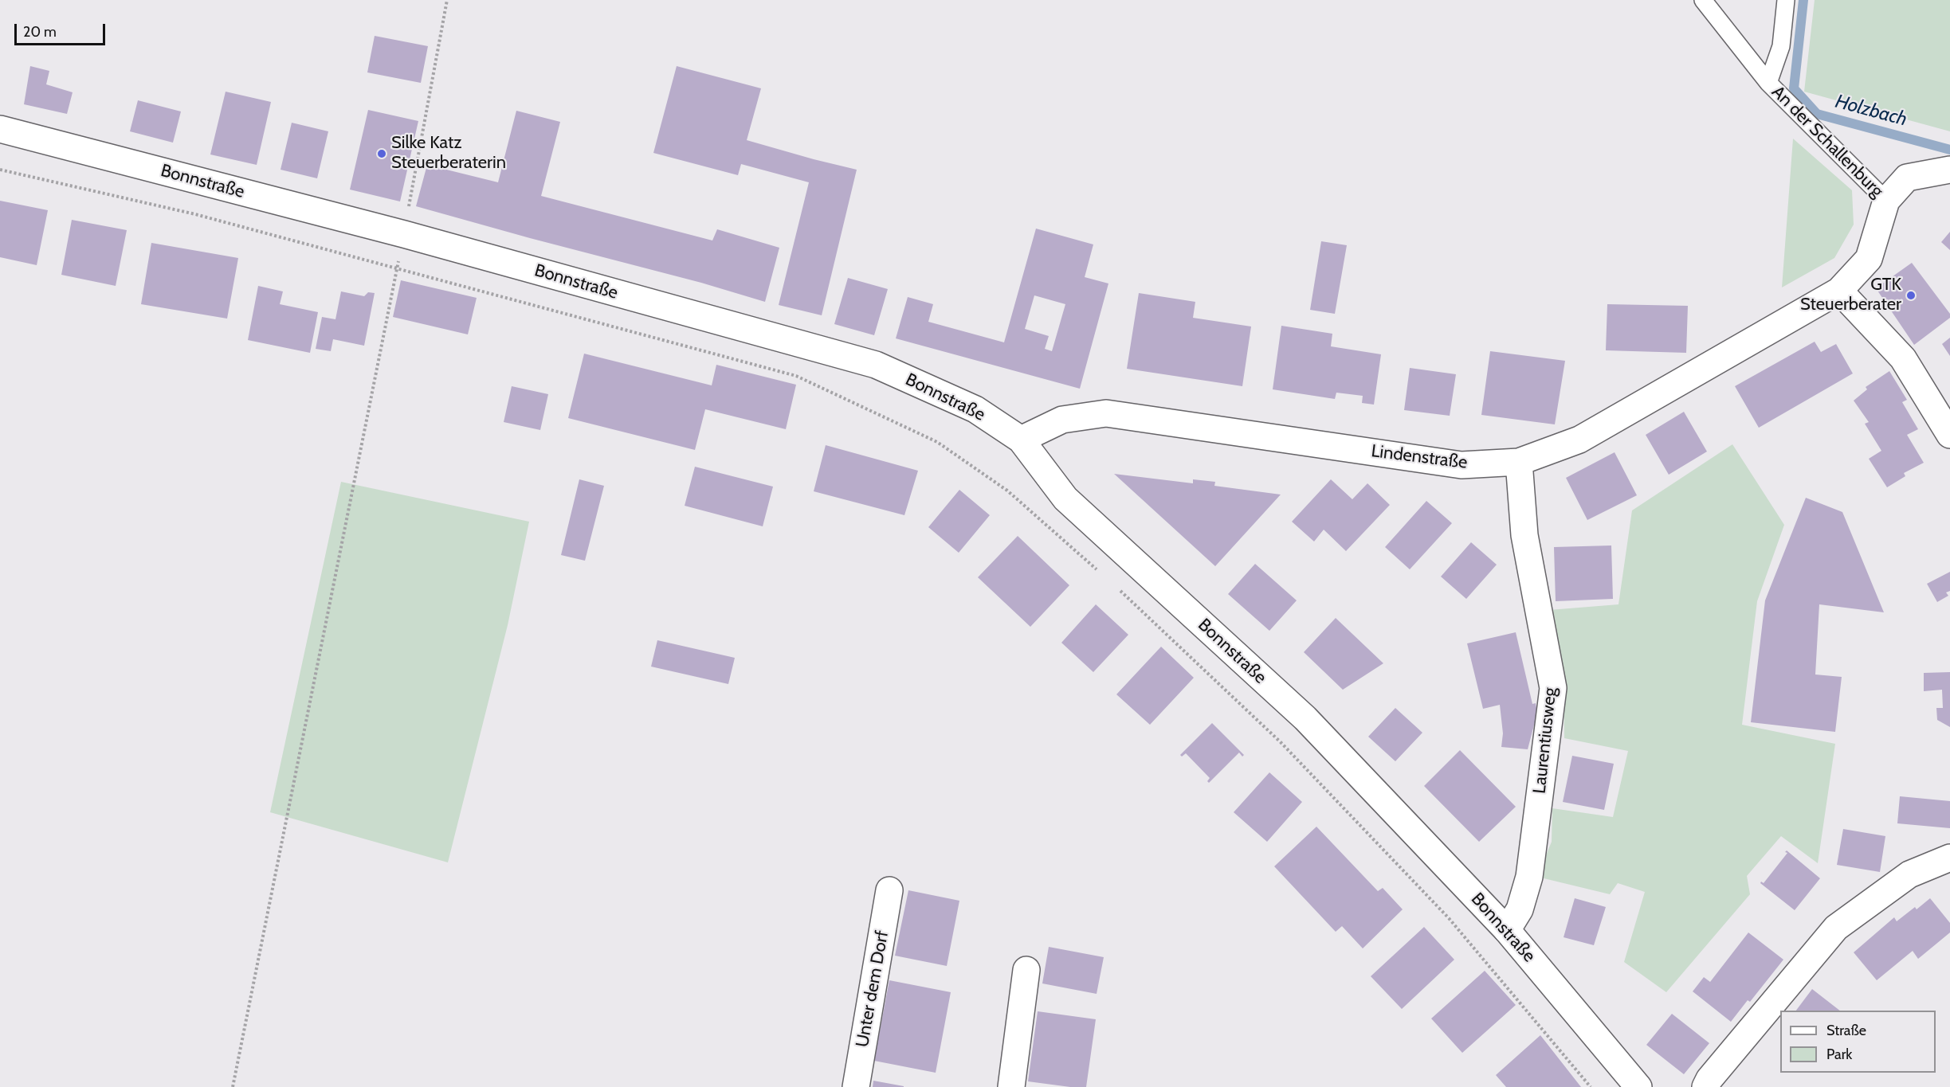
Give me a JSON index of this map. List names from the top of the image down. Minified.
{"streets":{"street":["An der Schallenburg","Bonnstraße","Lindenstraße","Laurentiusweg","Unter dem Dorf"]},"crossings":[["An der Schallenburg","Lindenstraße"],["Bonnstraße","Lindenstraße"],["Bonnstraße","Laurentiusweg"],["Lindenstraße","Laurentiusweg"]],"water":["Holzbach"],"places":["Silke Katz Steuerberaterin","GTK Steuerberater"],"legend":["Straße","Park"],"scale_bar":"20 m"}
